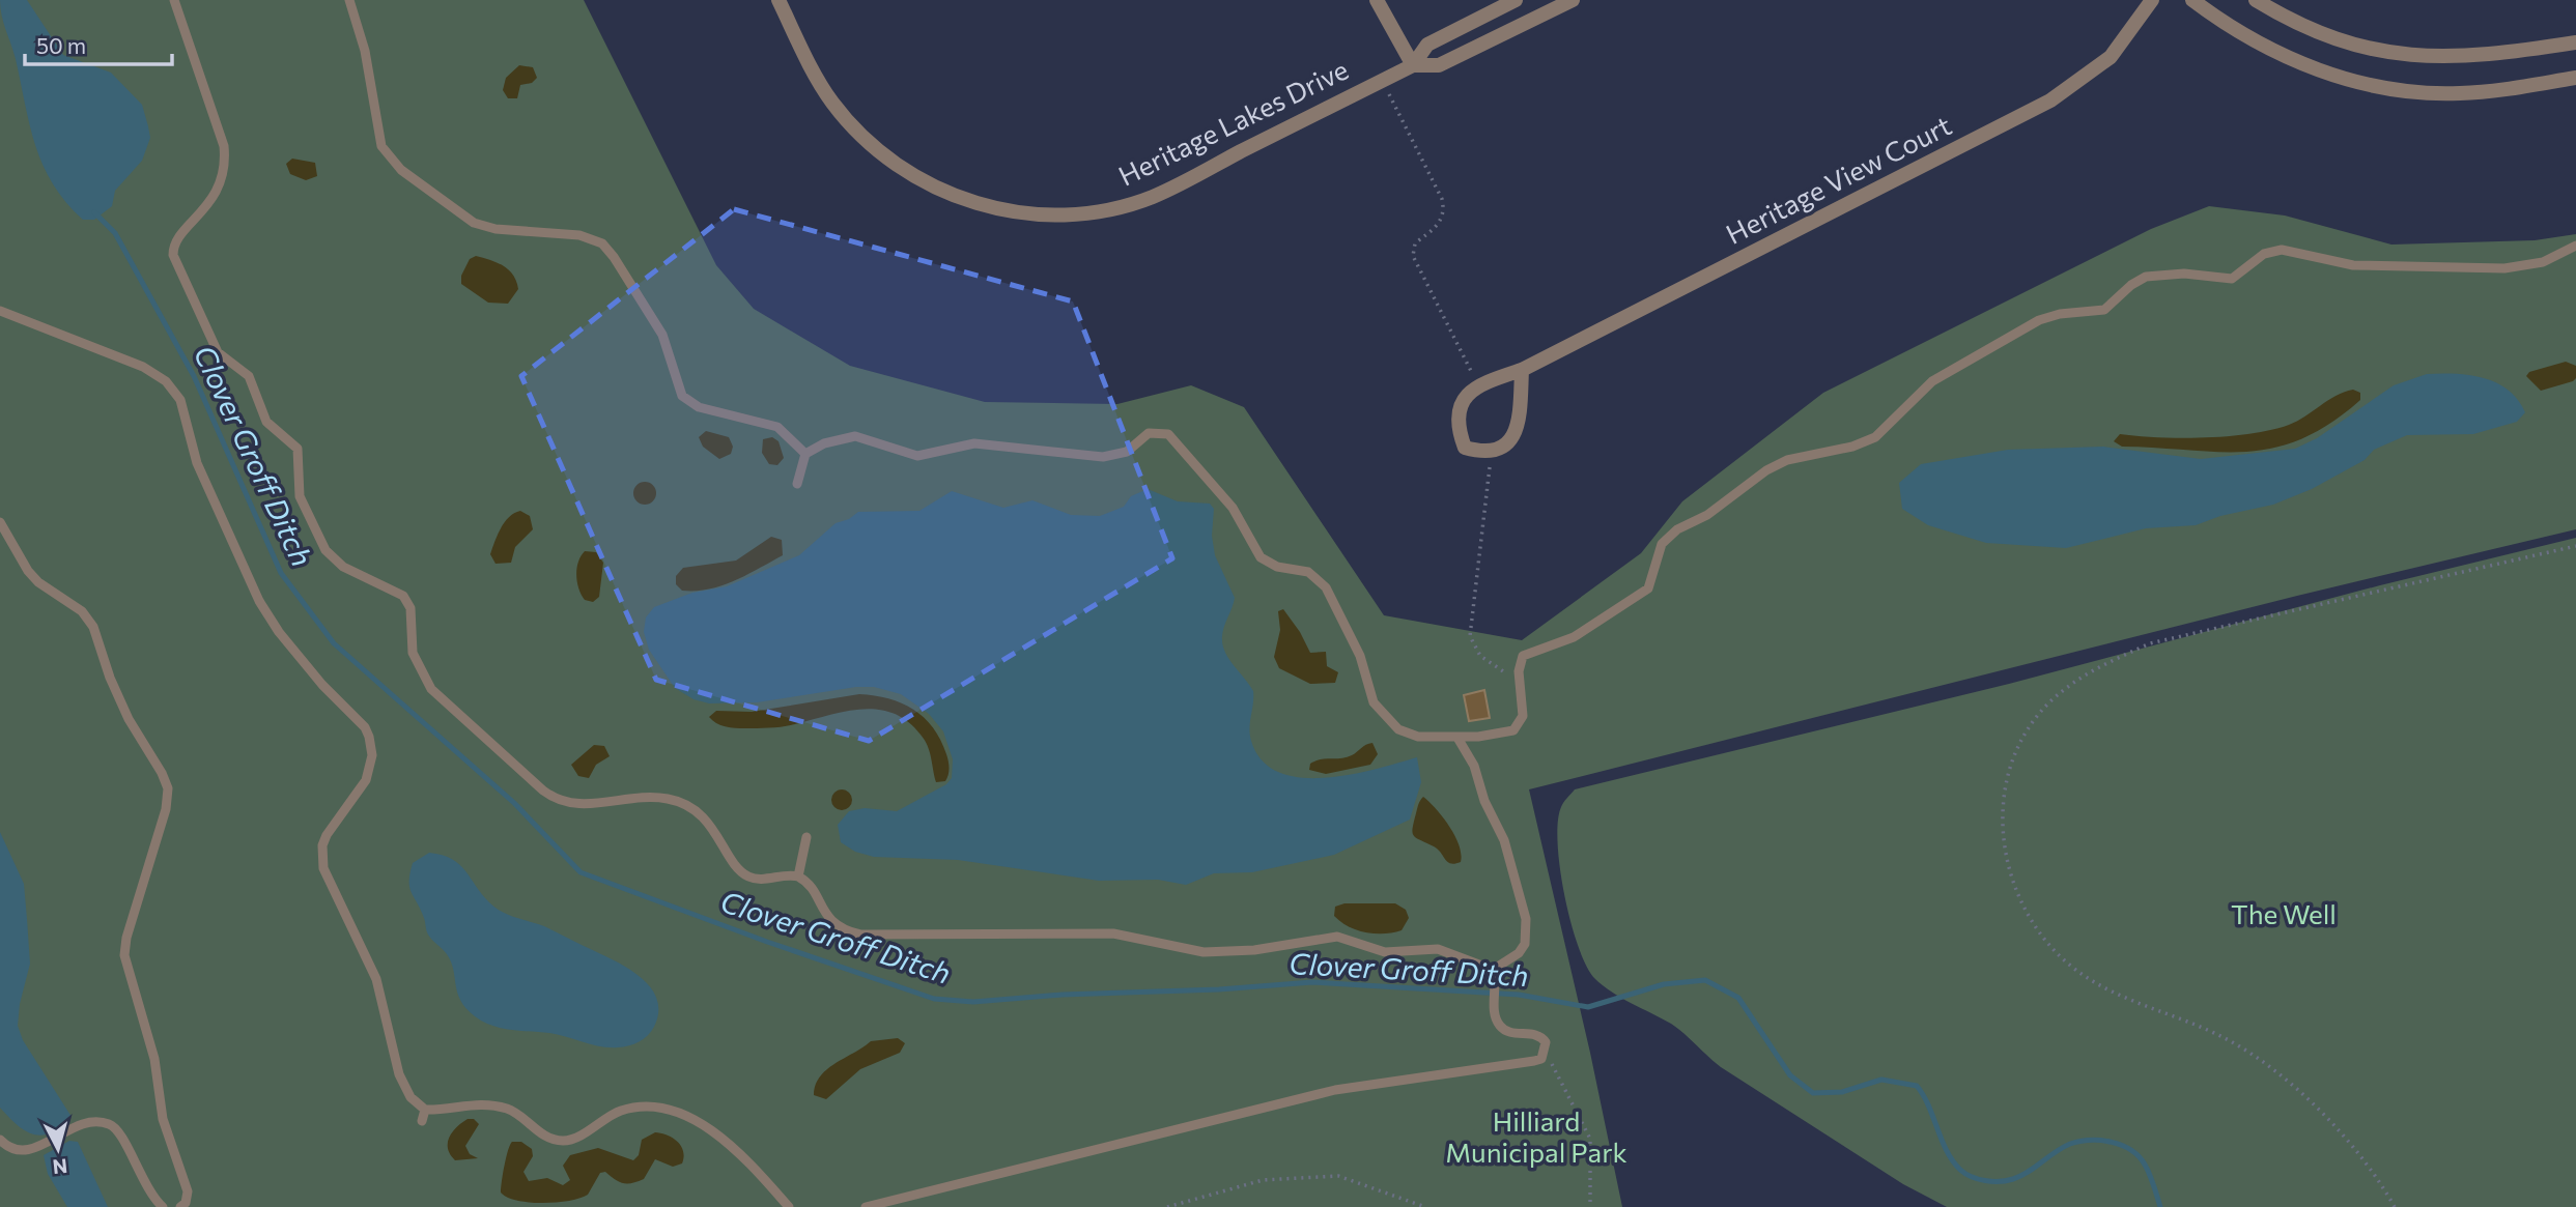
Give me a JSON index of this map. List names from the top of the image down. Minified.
{"streets":{"street":["Heritage Lakes Drive","Heritage View Court"]},"water":["Clover Groff Ditch"],"parks":["The Well","Hilliard Municipal Park"],"scale_bar":"50 m","north":"bottom"}
